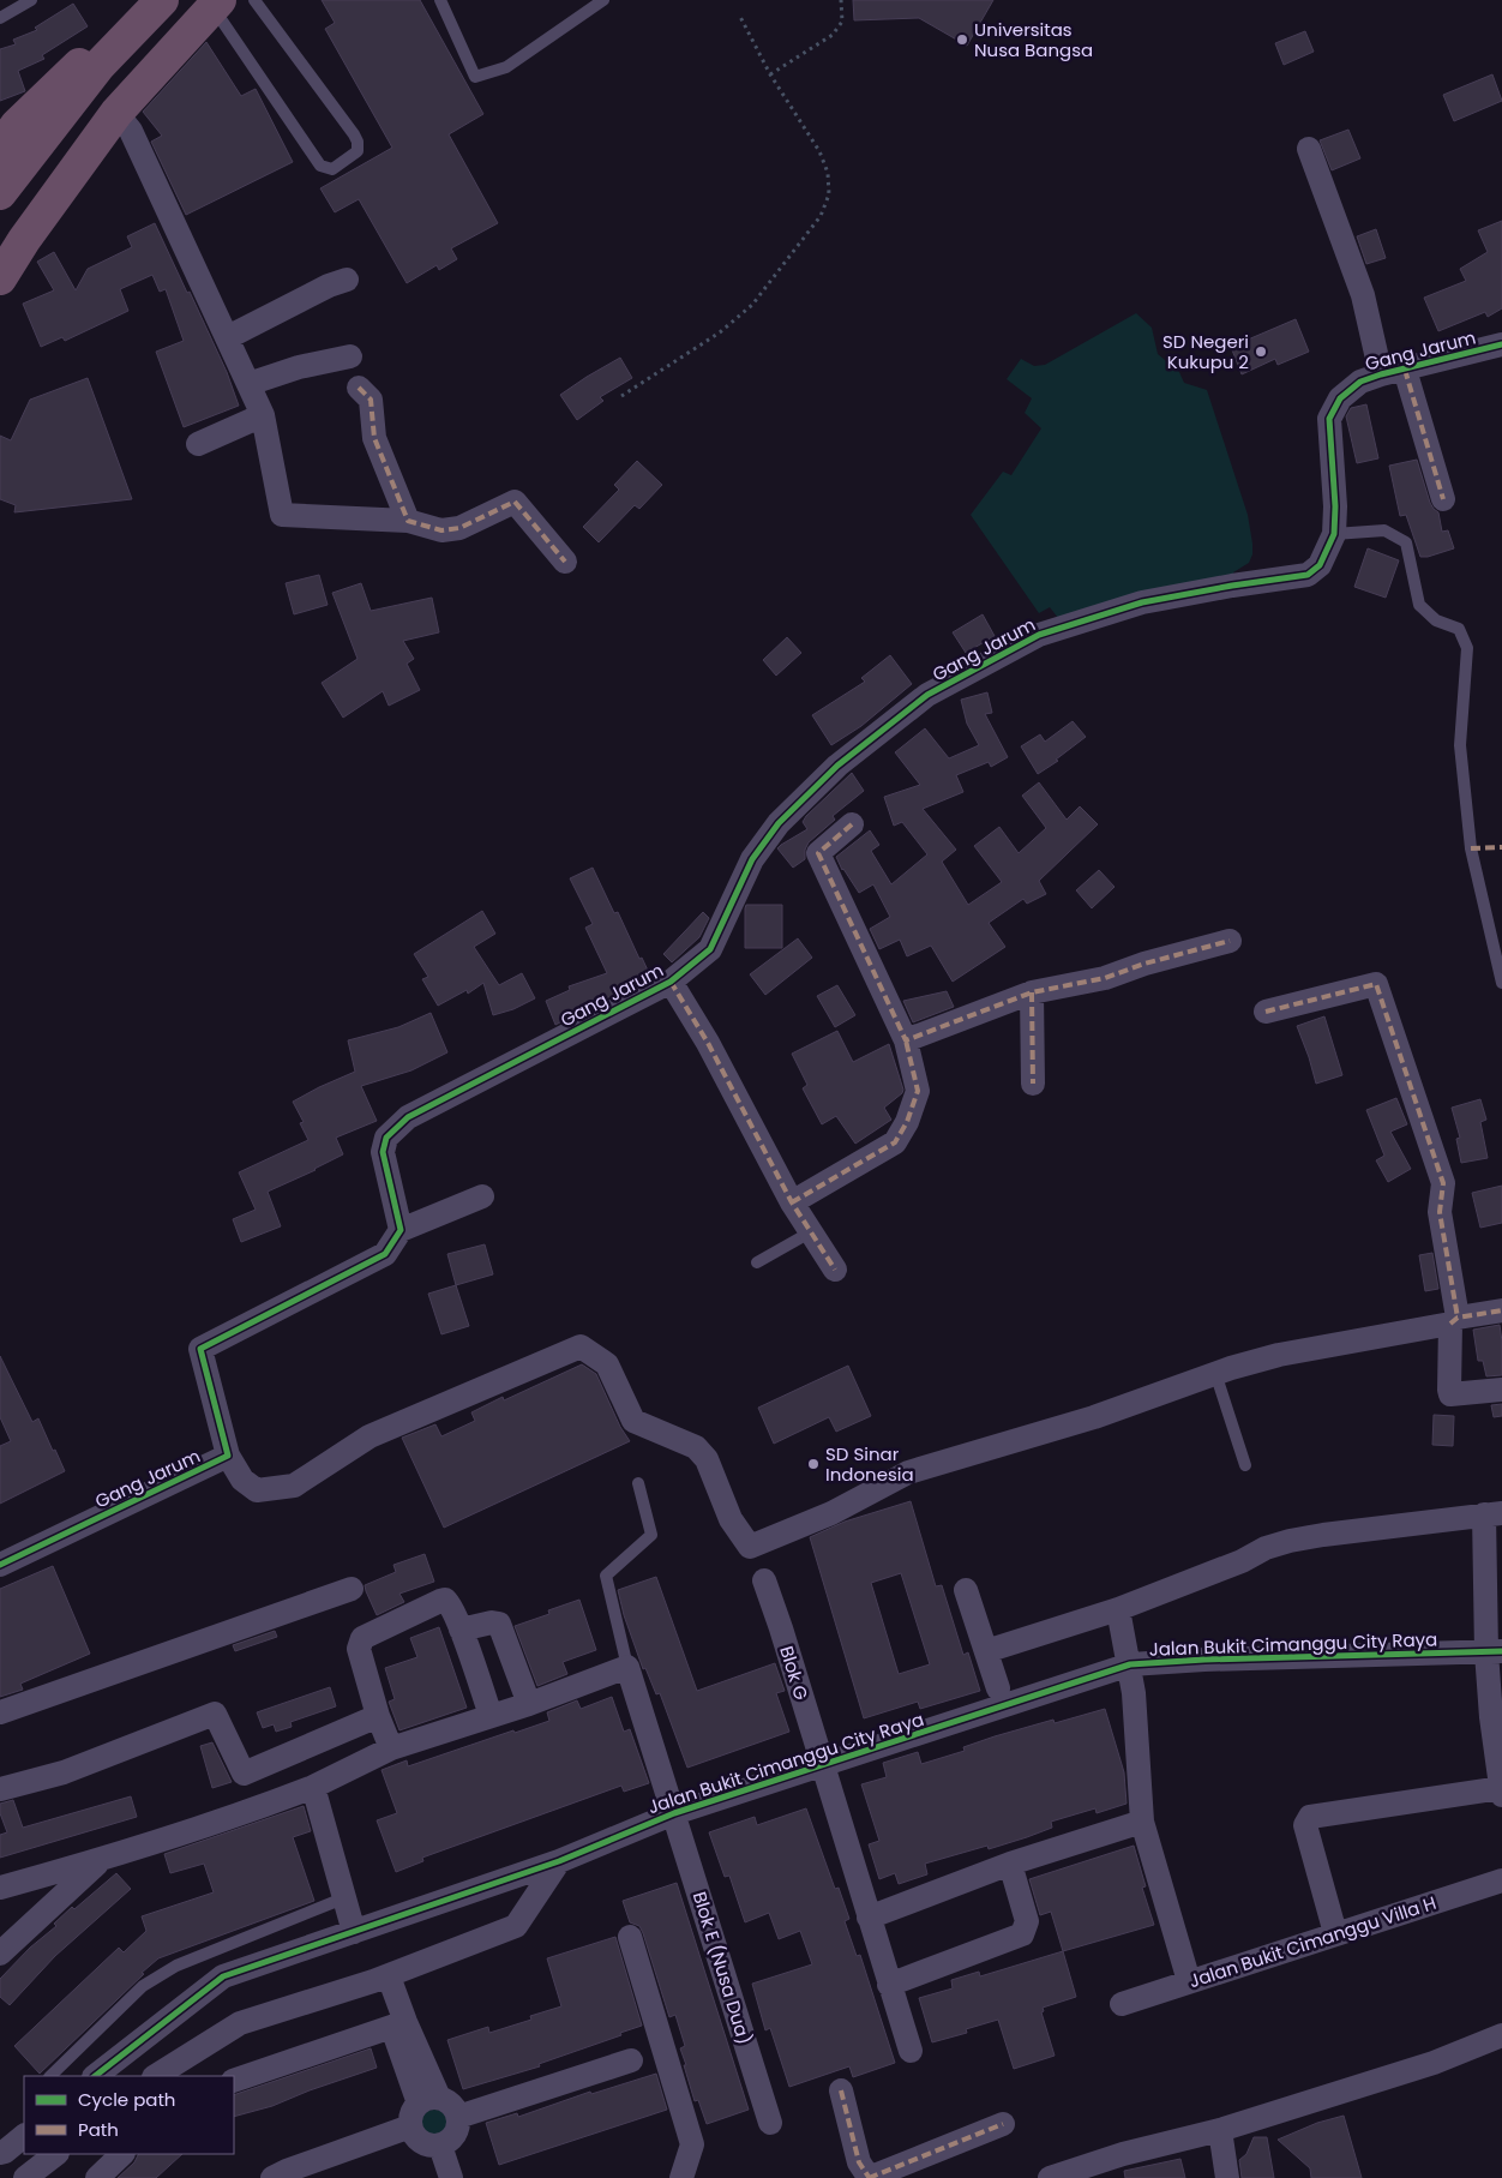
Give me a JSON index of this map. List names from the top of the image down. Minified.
{"streets":{"street":["Gang Jarum","Jalan Bukit Cimanggu City Raya","Blok G","Jalan Bukit Cimanggu Villa H","Blok E (Nusa Dua)"]},"crossings":[["Jalan Bukit Cimanggu City Raya","Blok G"],["Jalan Bukit Cimanggu City Raya","Blok E (Nusa Dua)"]],"places":["Universitas Nusa Bangsa","SD Negeri Kukupu 2","SD Sinar Indonesia"],"legend":["Cycle path","Path"]}
